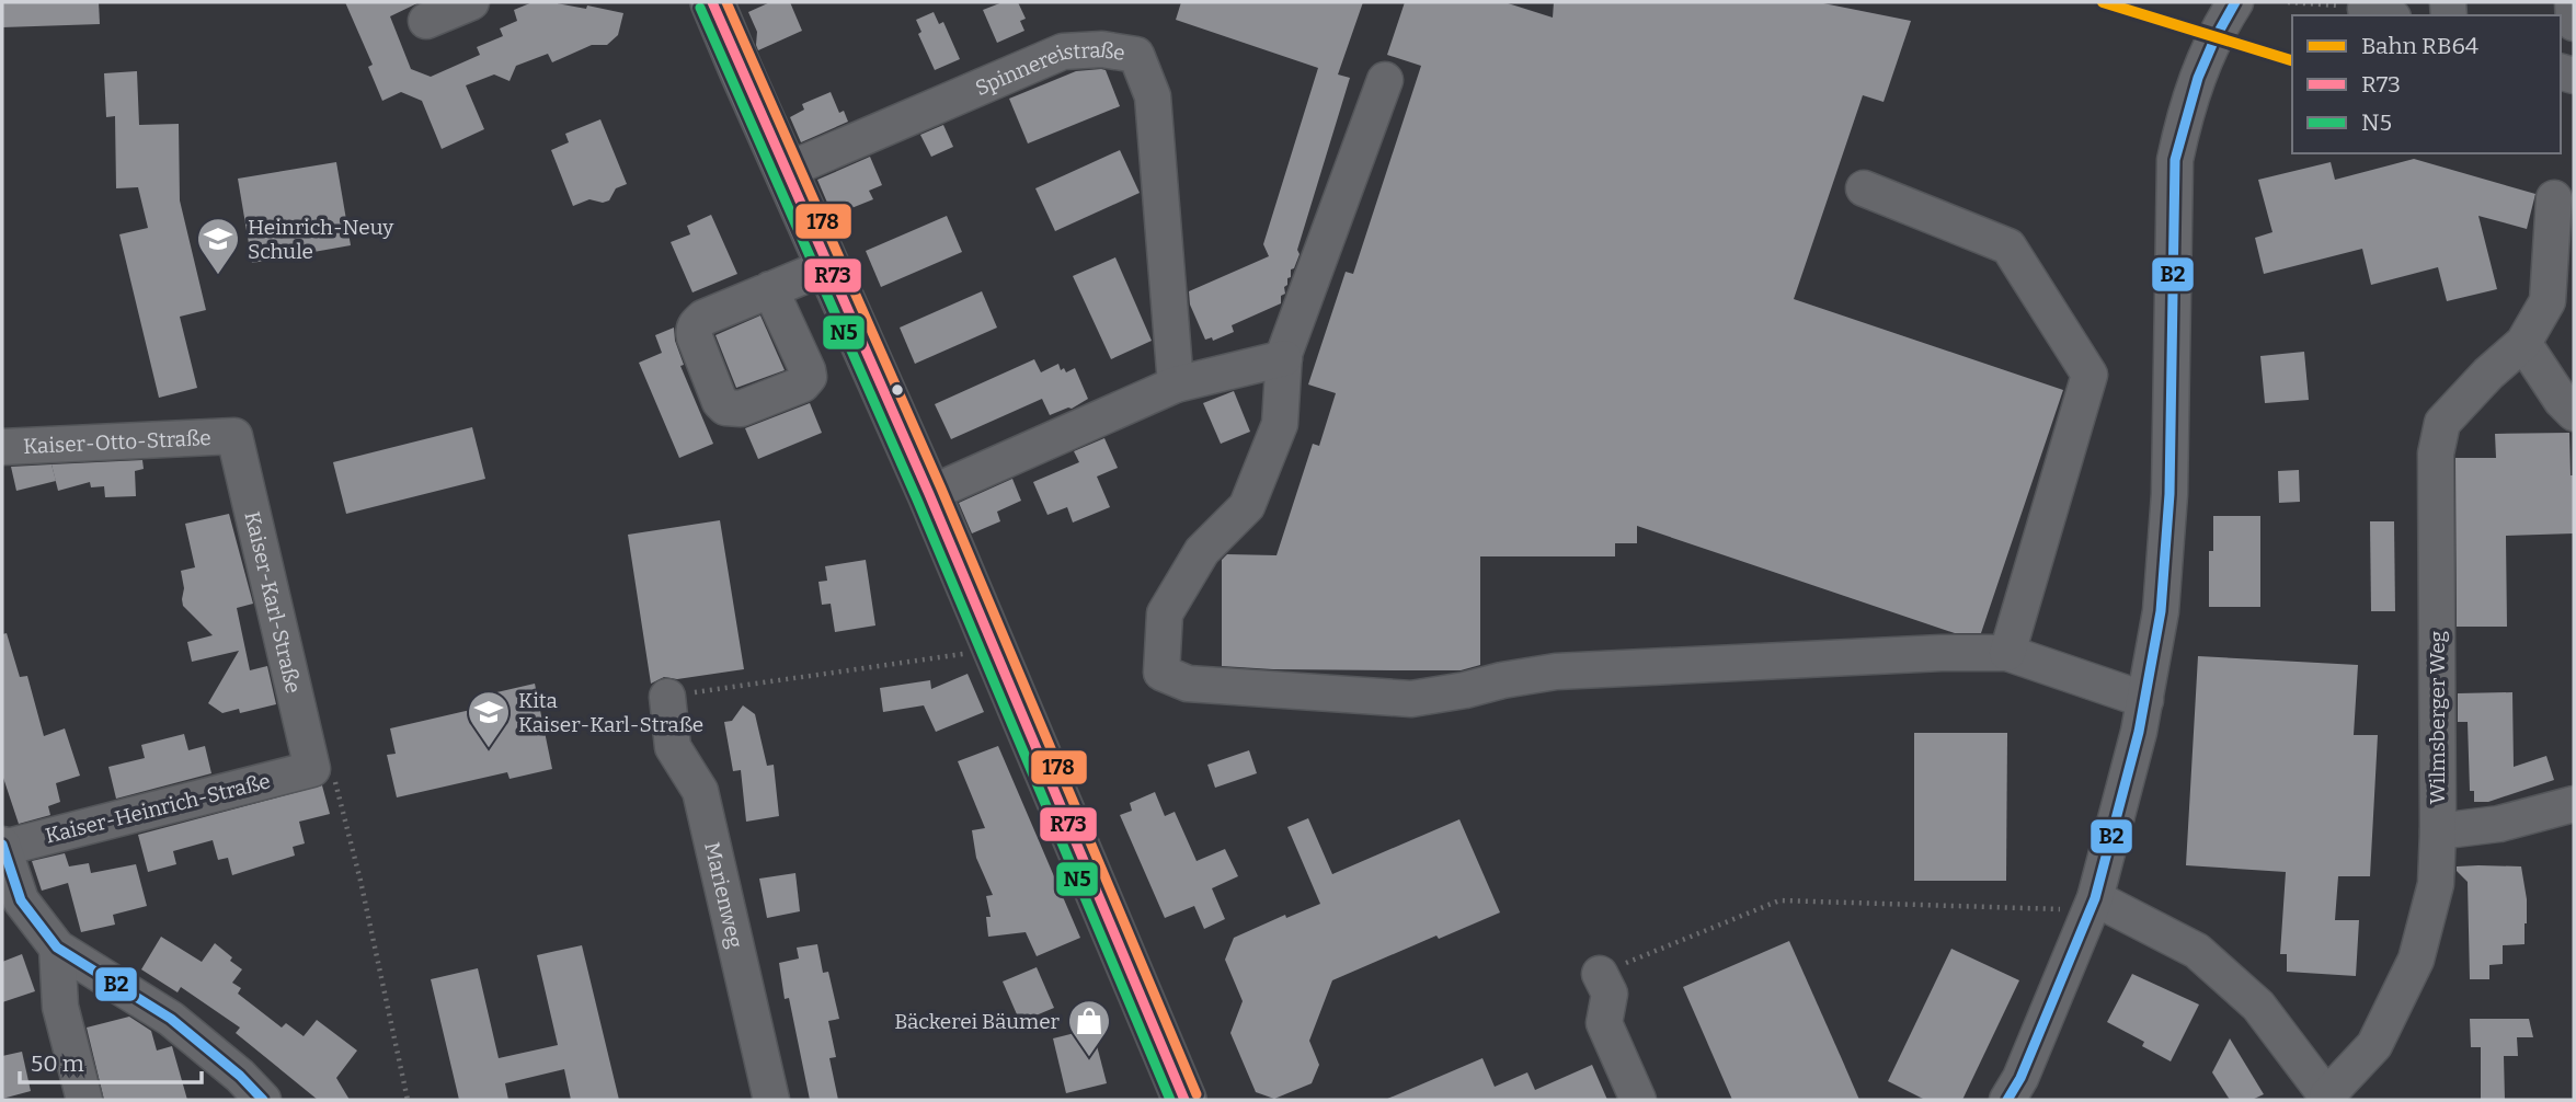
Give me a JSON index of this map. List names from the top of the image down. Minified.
{"streets":{"street":["Spinnereistraße","Kaiser-Otto-Straße","Kaiser-Karl-Straße","Wilmsberger Weg","Kaiser-Heinrich-Straße","Marienweg"]},"crossings":[["Kaiser-Otto-Straße","Kaiser-Karl-Straße"],["Kaiser-Karl-Straße","Kaiser-Heinrich-Straße"]],"places":{"school or university":["Heinrich-Neuy Schule","Kita Kaiser-Karl-Straße"],"shop":["Bäckerei Bäumer"]},"lines":["rail line RB64","transit line R73","transit line 178","transit line B2","transit line N5"],"legend":["Bahn RB64","R73","N5"],"scale_bar":"50 m"}
